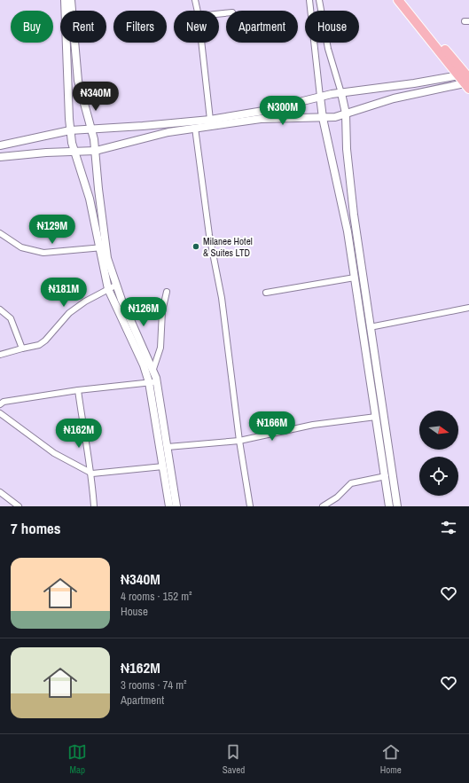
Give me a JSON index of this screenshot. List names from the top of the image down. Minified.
{"places":["Milanee Hotel & Suites LTD"],"north":"right","page":{"chip":["Buy","Rent","Filters","New","Apartment","House"],"price":["₦340M","₦300M","₦129M","₦181M","₦126M","₦166M","₦162M"],"heading":"7 homes","list":[{"name":"₦340M","note":"4 rooms · 152 m² · House"},{"name":"₦162M","note":"3 rooms · 74 m² · Apartment"}],"tabs":["Map","Saved","Home"]}}
